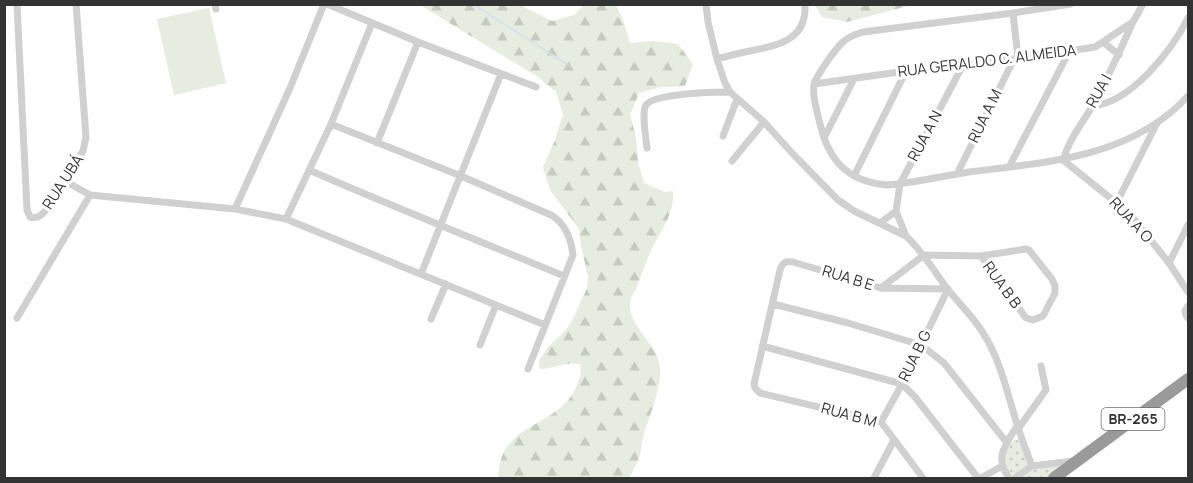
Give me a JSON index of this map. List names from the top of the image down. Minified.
{"streets":{"highway":["BR-265"],"street":["RUA GERALDO C. ALMEIDA","RUA I","RUA A M","RUA A N","RUA UBÁ","RUA A O","RUA B E","RUA B B","RUA B G","RUA B M"]},"crossings":[["RUA GERALDO C. ALMEIDA","RUA I"],["RUA GERALDO C. ALMEIDA","RUA A M"],["RUA GERALDO C. ALMEIDA","RUA A N"],["RUA I","RUA A O"],["RUA B E","RUA B G"],["RUA B G","RUA B M"]]}
